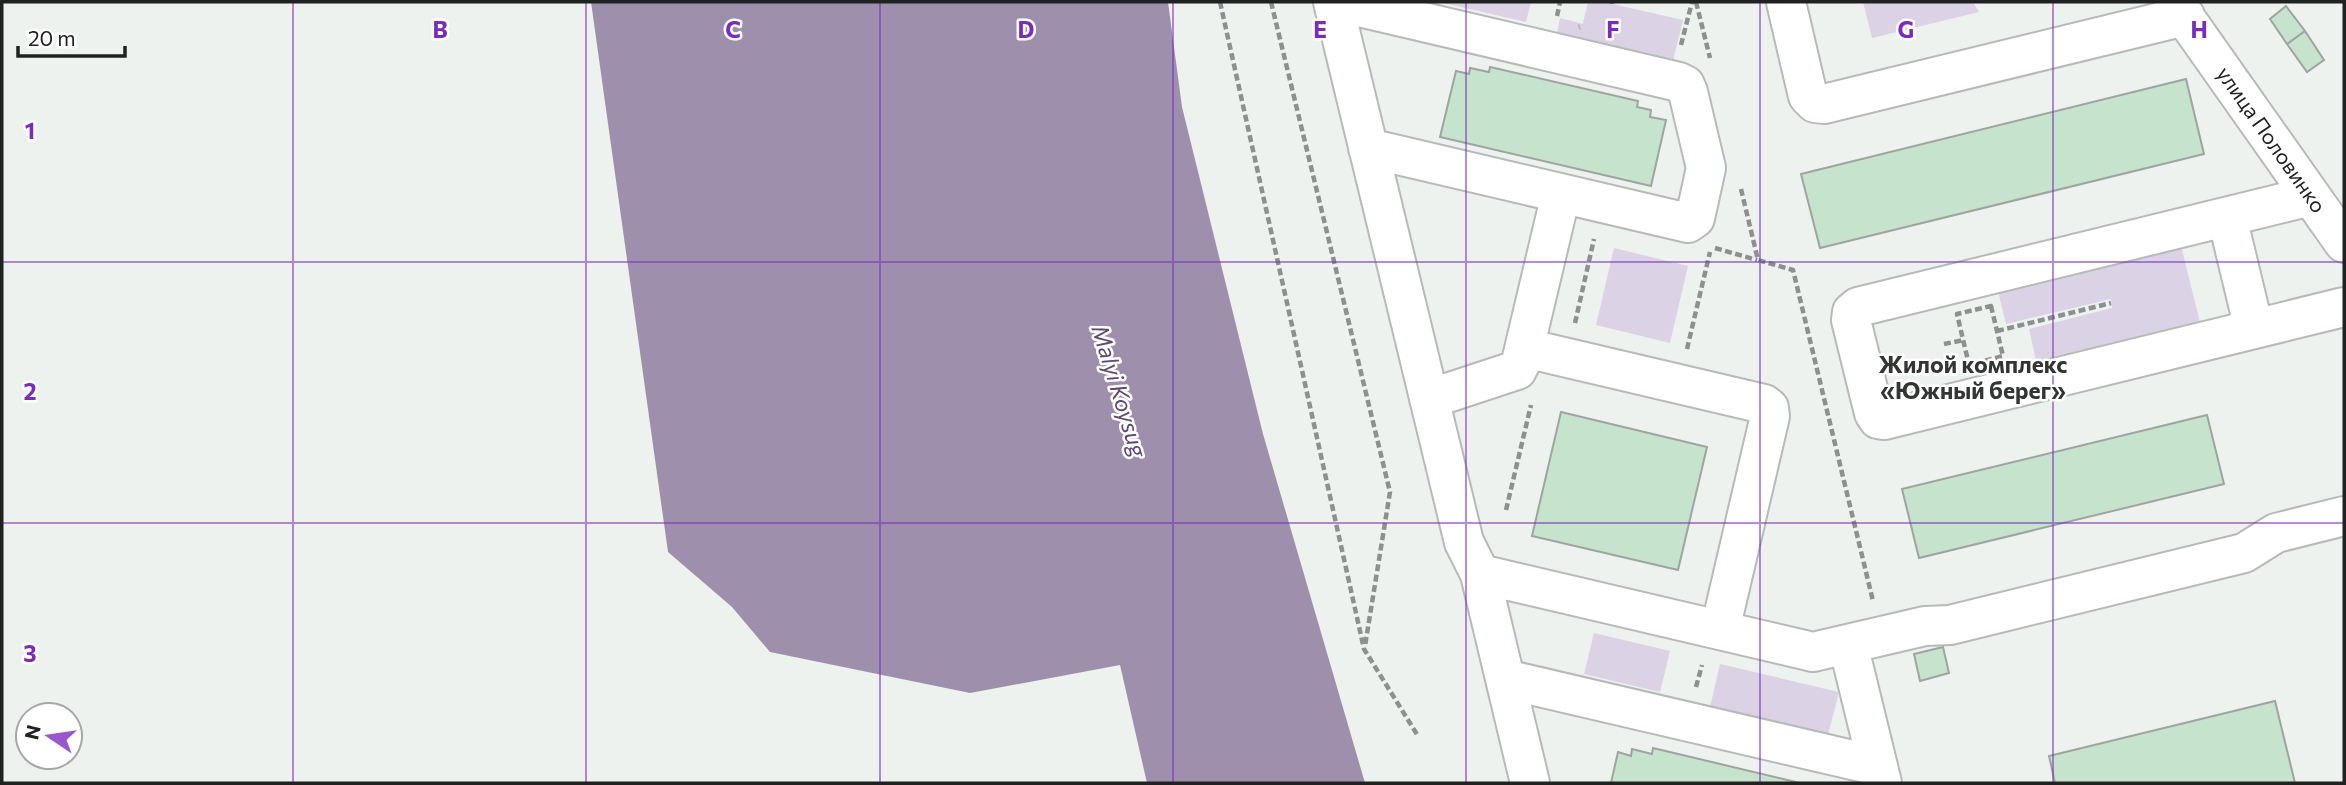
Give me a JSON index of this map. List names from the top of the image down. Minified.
{"streets":{"street":["улица Половинко"]},"districts":["Жилой комплекс «Южный берег»"],"water":["Malyi Koysug"],"scale_bar":"20 m","north":"left","grid":{"columns":["B","C","D","E","F","G","H"],"rows":["1","2","3"]}}
